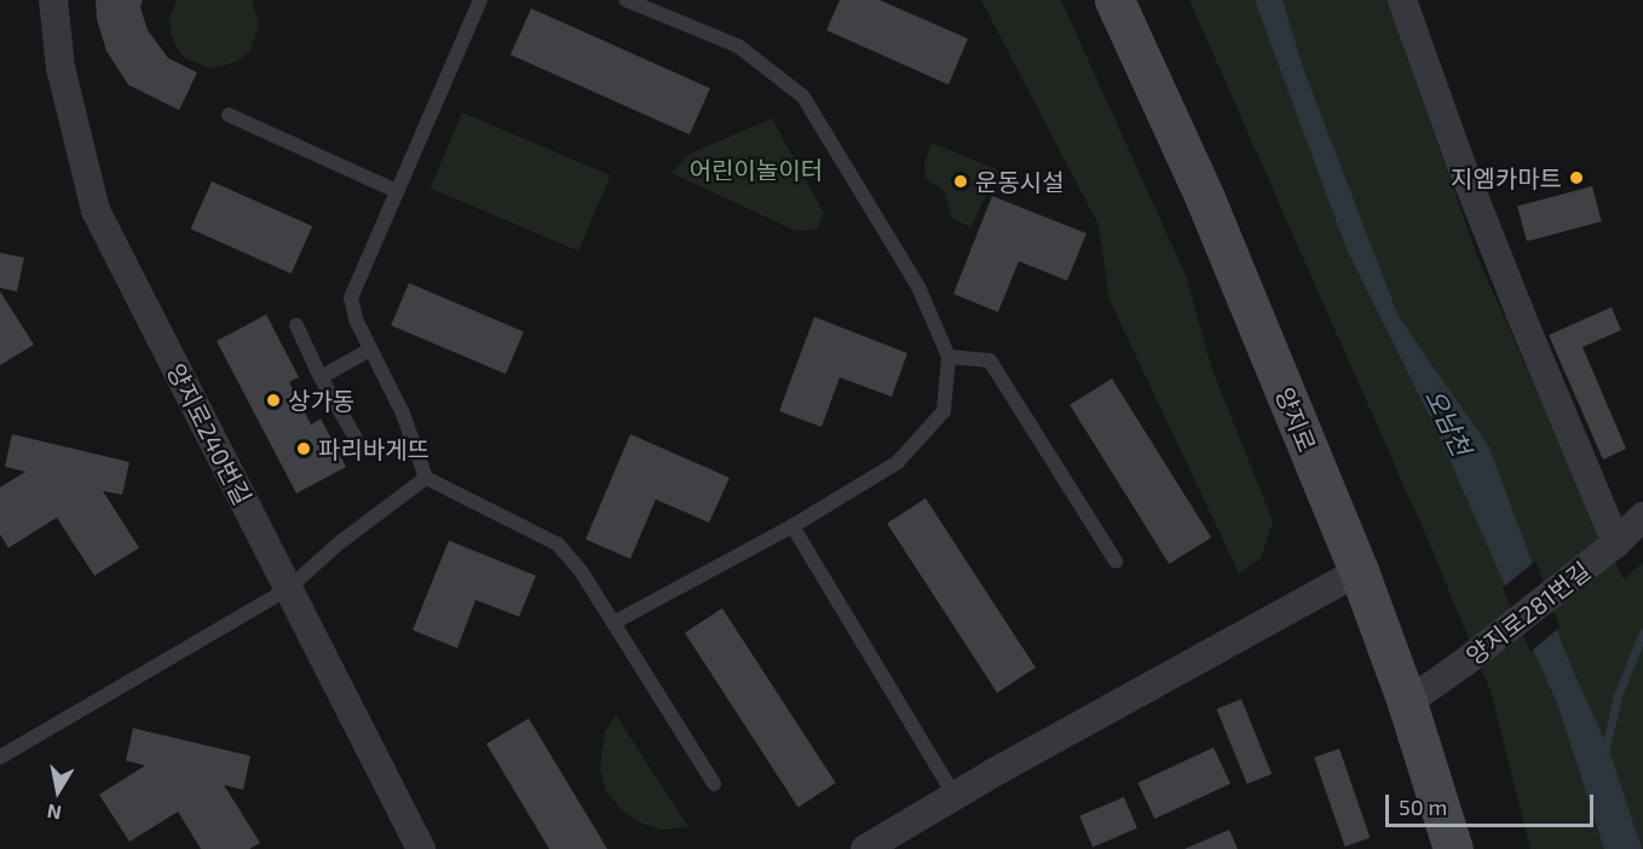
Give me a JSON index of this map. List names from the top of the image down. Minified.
{"streets":{"street":["양지로","양지로240번길","양지로281번길"]},"crossings":[["양지로","양지로281번길"]],"water":["오남천"],"parks":["어린이놀이터"],"places":["지엠카마트","운동시설","상가동","파리바게뜨"],"scale_bar":"50 m","north":"bottom"}
